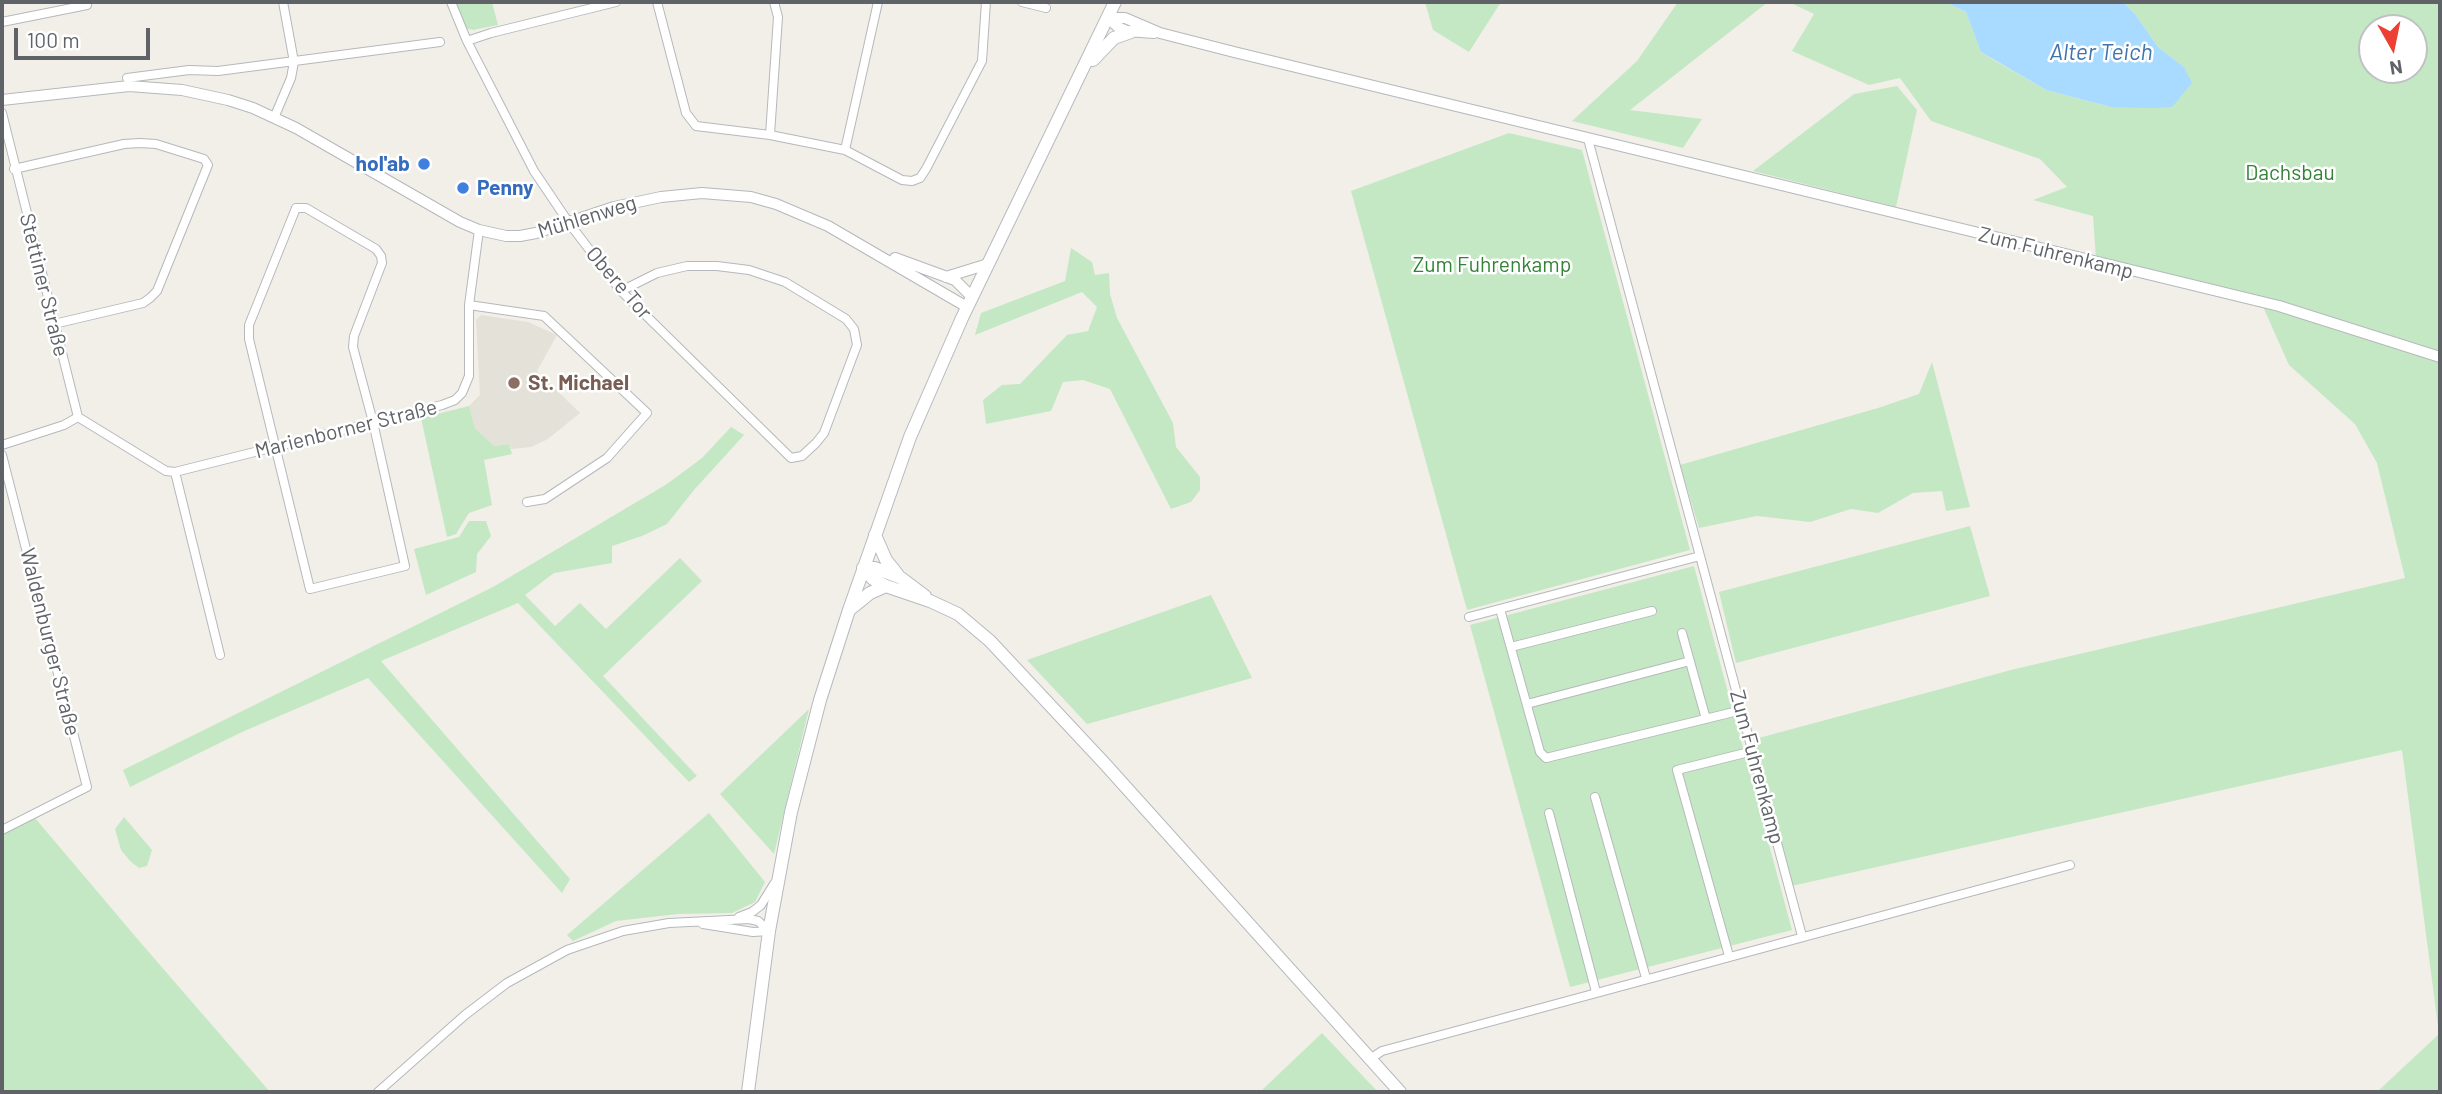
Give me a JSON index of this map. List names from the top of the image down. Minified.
{"streets":{"street":["Mühlenweg","Zum Fuhrenkamp","Obere Tor","Stettiner Straße","Marienborner Straße","Waldenburger Straße"]},"crossings":[["Mühlenweg","Obere Tor"],["Mühlenweg","Marienborner Straße"]],"water":["Alter Teich"],"parks":["Dachsbau","Zum Fuhrenkamp"],"places":["hol'ab","Penny","St. Michael"],"scale_bar":"100 m","north":"bottom"}
